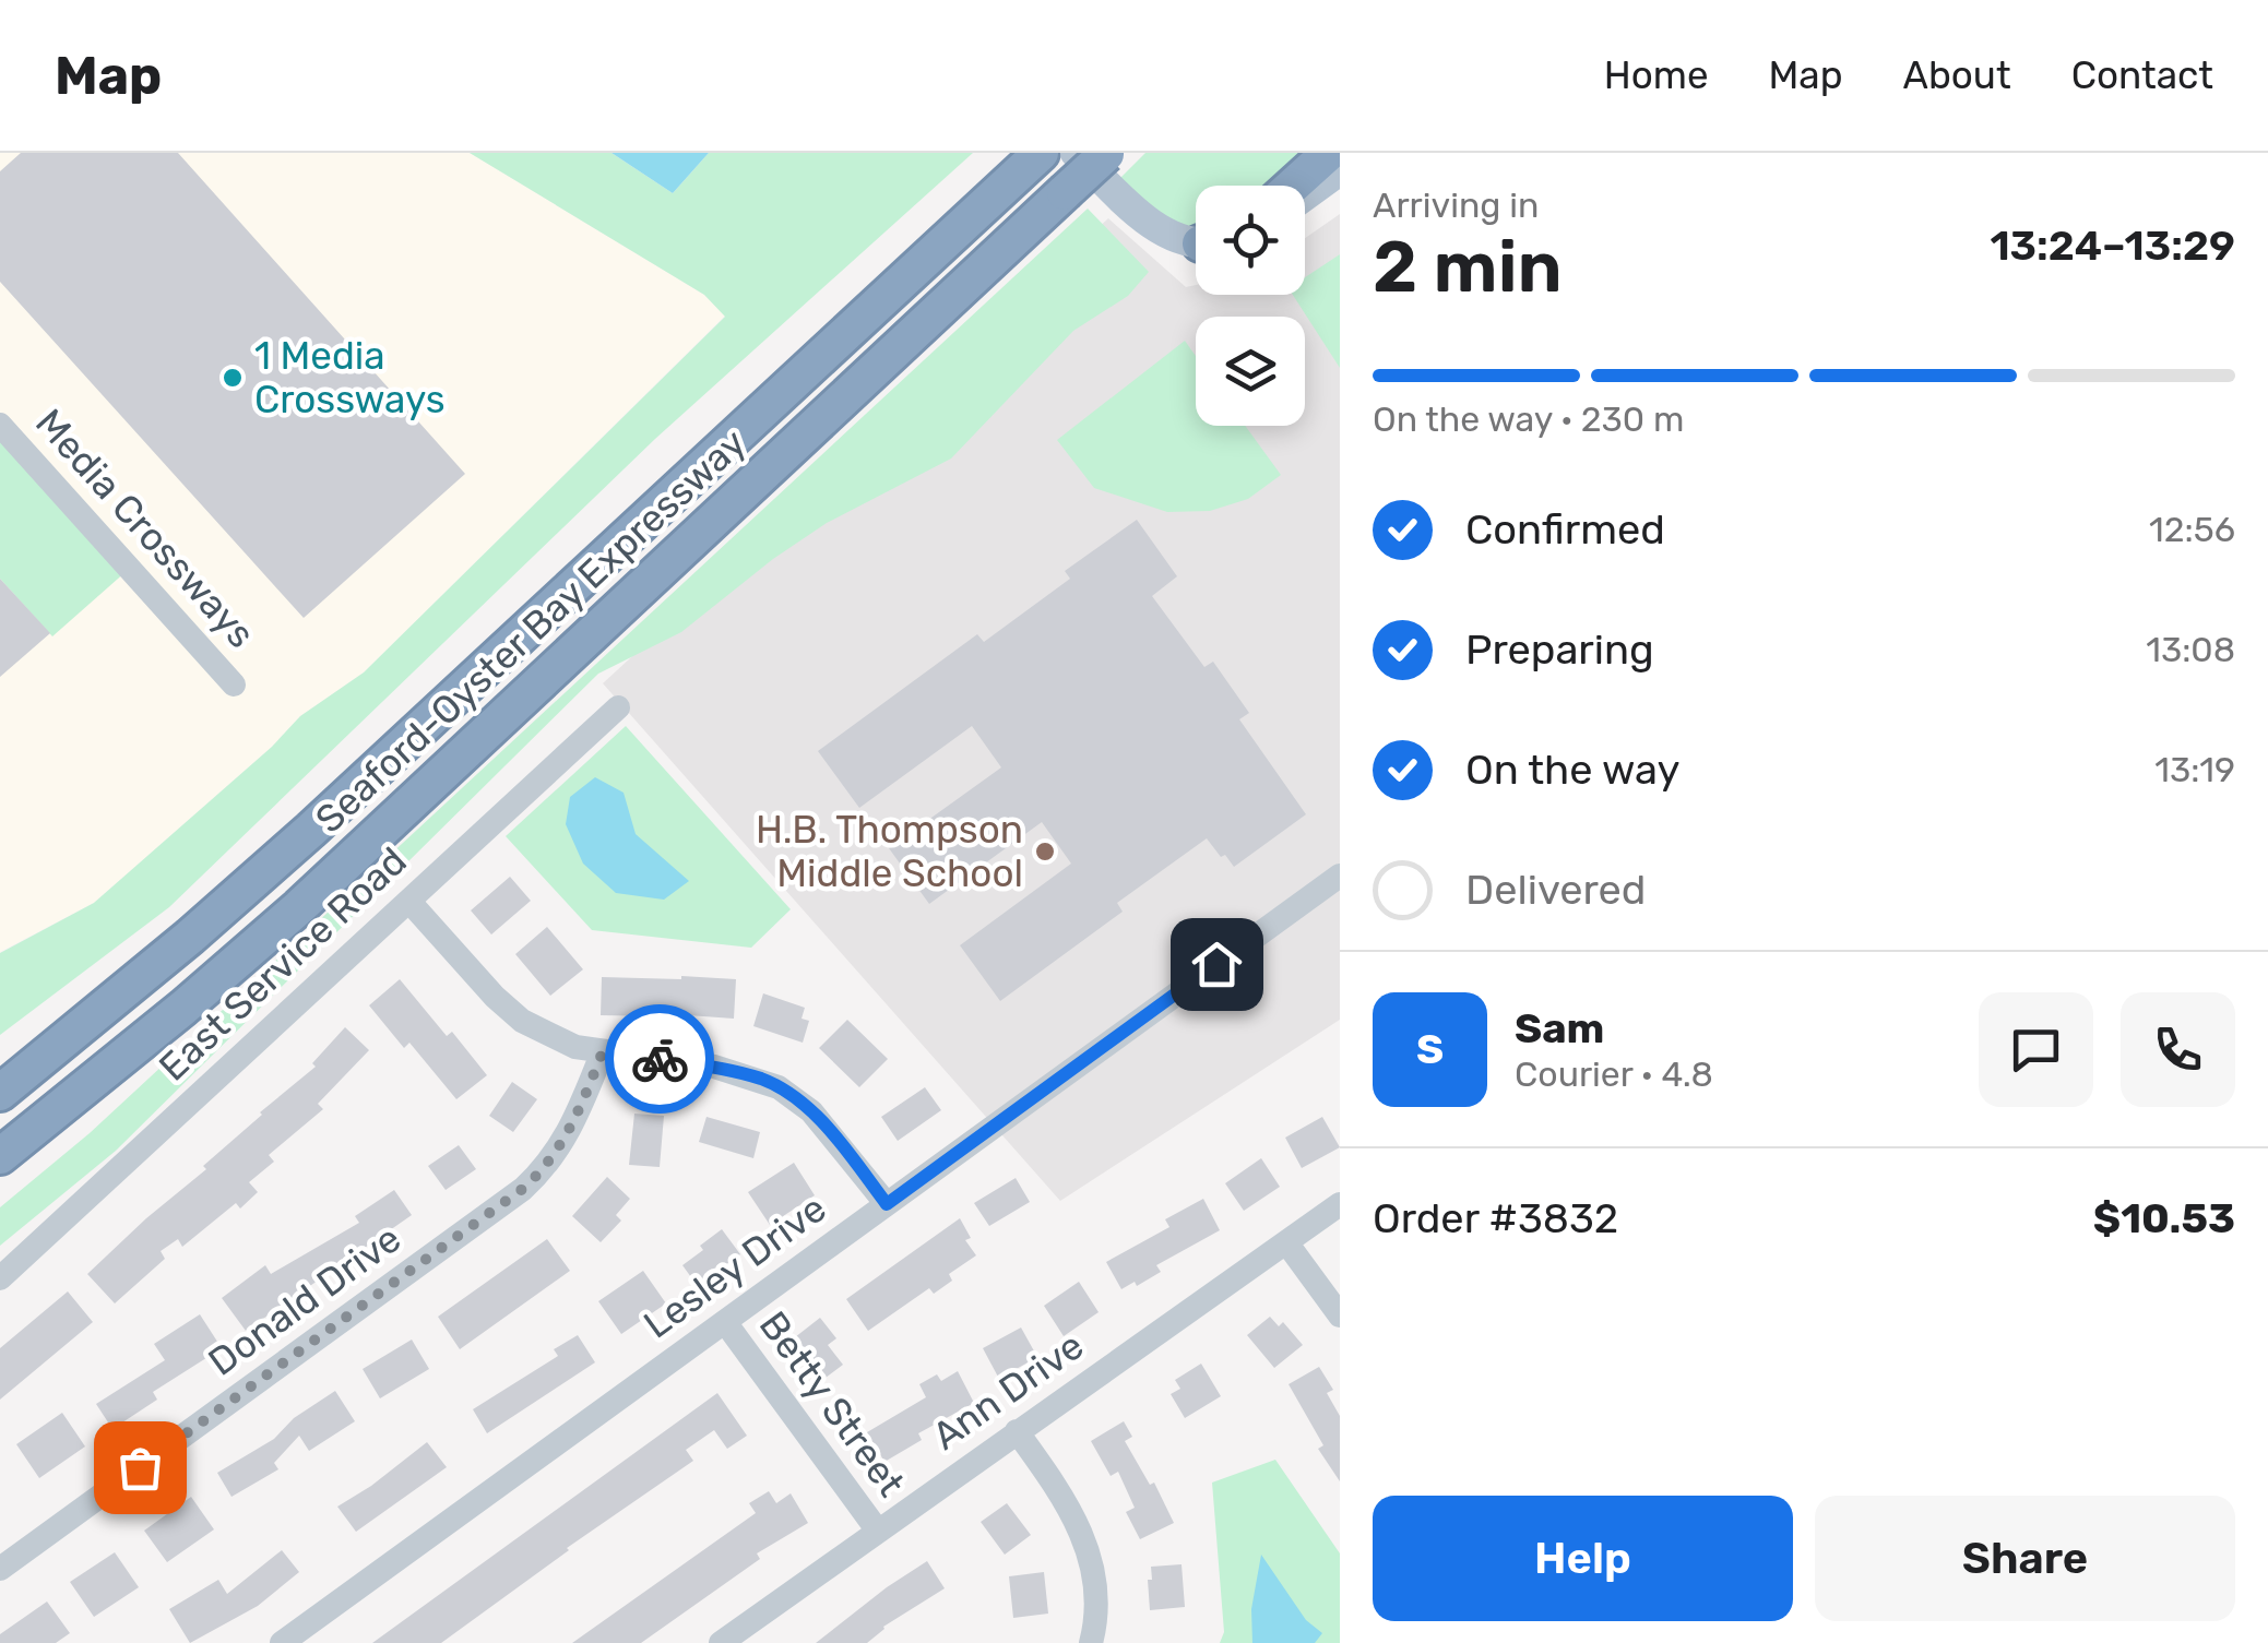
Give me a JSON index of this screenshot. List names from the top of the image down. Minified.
{"streets":{"highway":["Seaford-Oyster Bay Expressway"],"street":["Media Crossways","East Service Road","Lesley Drive","Donald Drive","Ann Drive","Betty Street"]},"crossings":[["Lesley Drive","Betty Street"],["Ann Drive","Betty Street"]],"places":["1 Media Crossways","H.B. Thompson Middle School"],"page":{"header":"Map","nav":["Home","Map","About","Contact"],"heading":["2 min","Arriving in","13:24–13:29"],"panel":["Sam","Courier · 4.8","Order #3832","$10.53"],"bar":"On the way · 230 m","list":[["Confirmed","12:56"],["Preparing","13:08"],["On the way","13:19"],"Delivered"],"round":"S","buttons":["Help","Share"]}}
